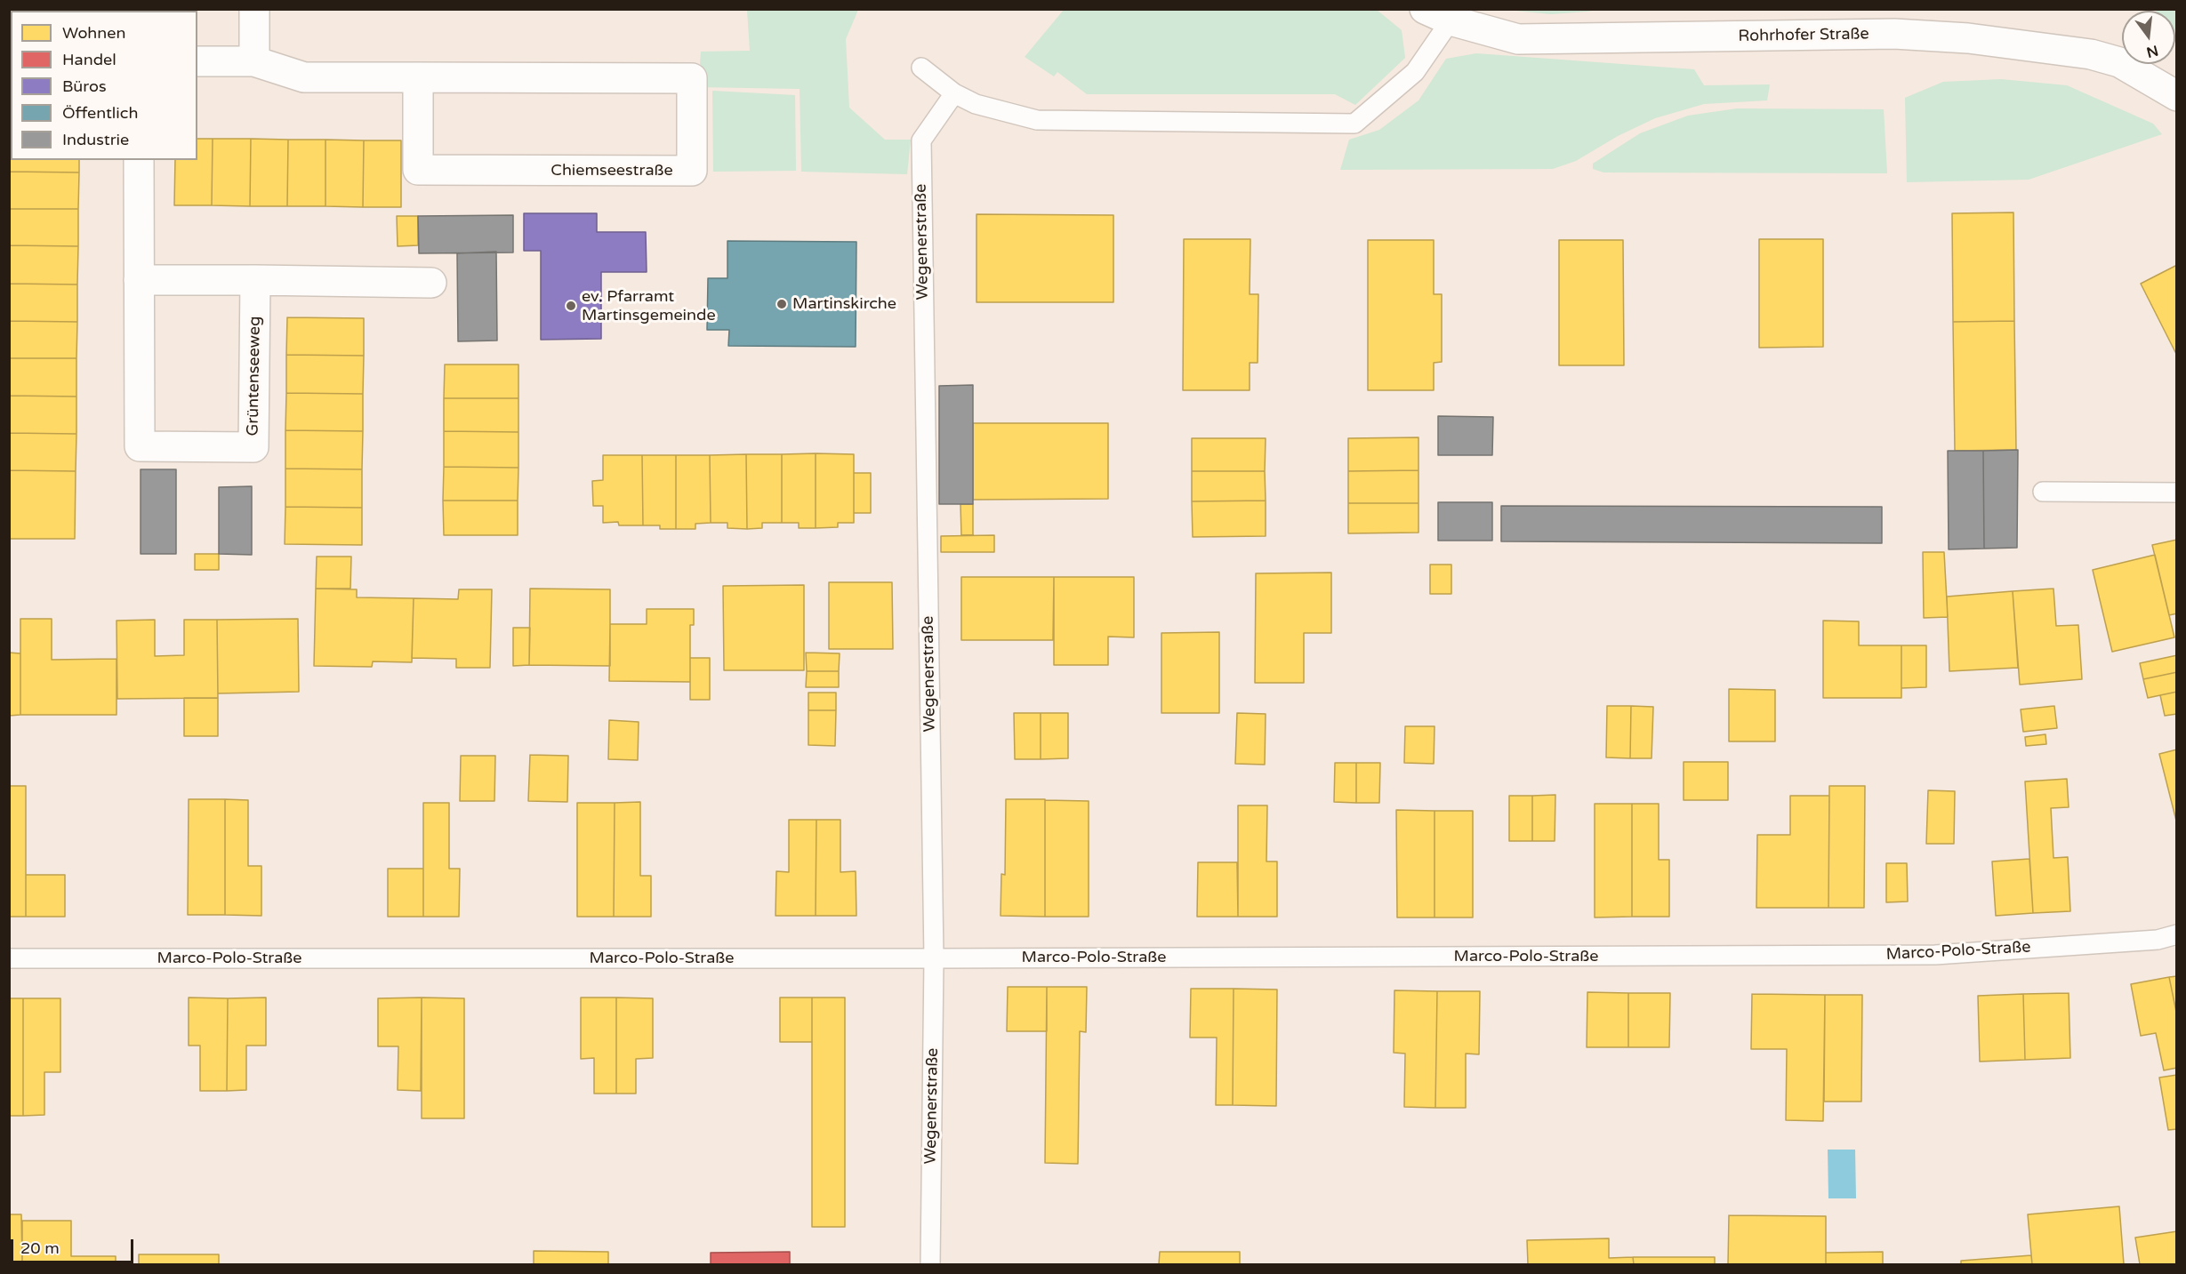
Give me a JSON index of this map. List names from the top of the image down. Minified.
{"streets":{"street":["Rohrhofer Straße","Chiemseestraße","Grüntenseeweg"],"lane":["Wegenerstraße","Marco-Polo-Straße"]},"crossings":[["Wegenerstraße","Marco-Polo-Straße"]],"places":["Martinskirche","ev. Pfarramt Martinsgemeinde"],"legend":["Wohnen","Handel","Büros","Öffentlich","Industrie"],"scale_bar":"20 m","north":"bottom"}
